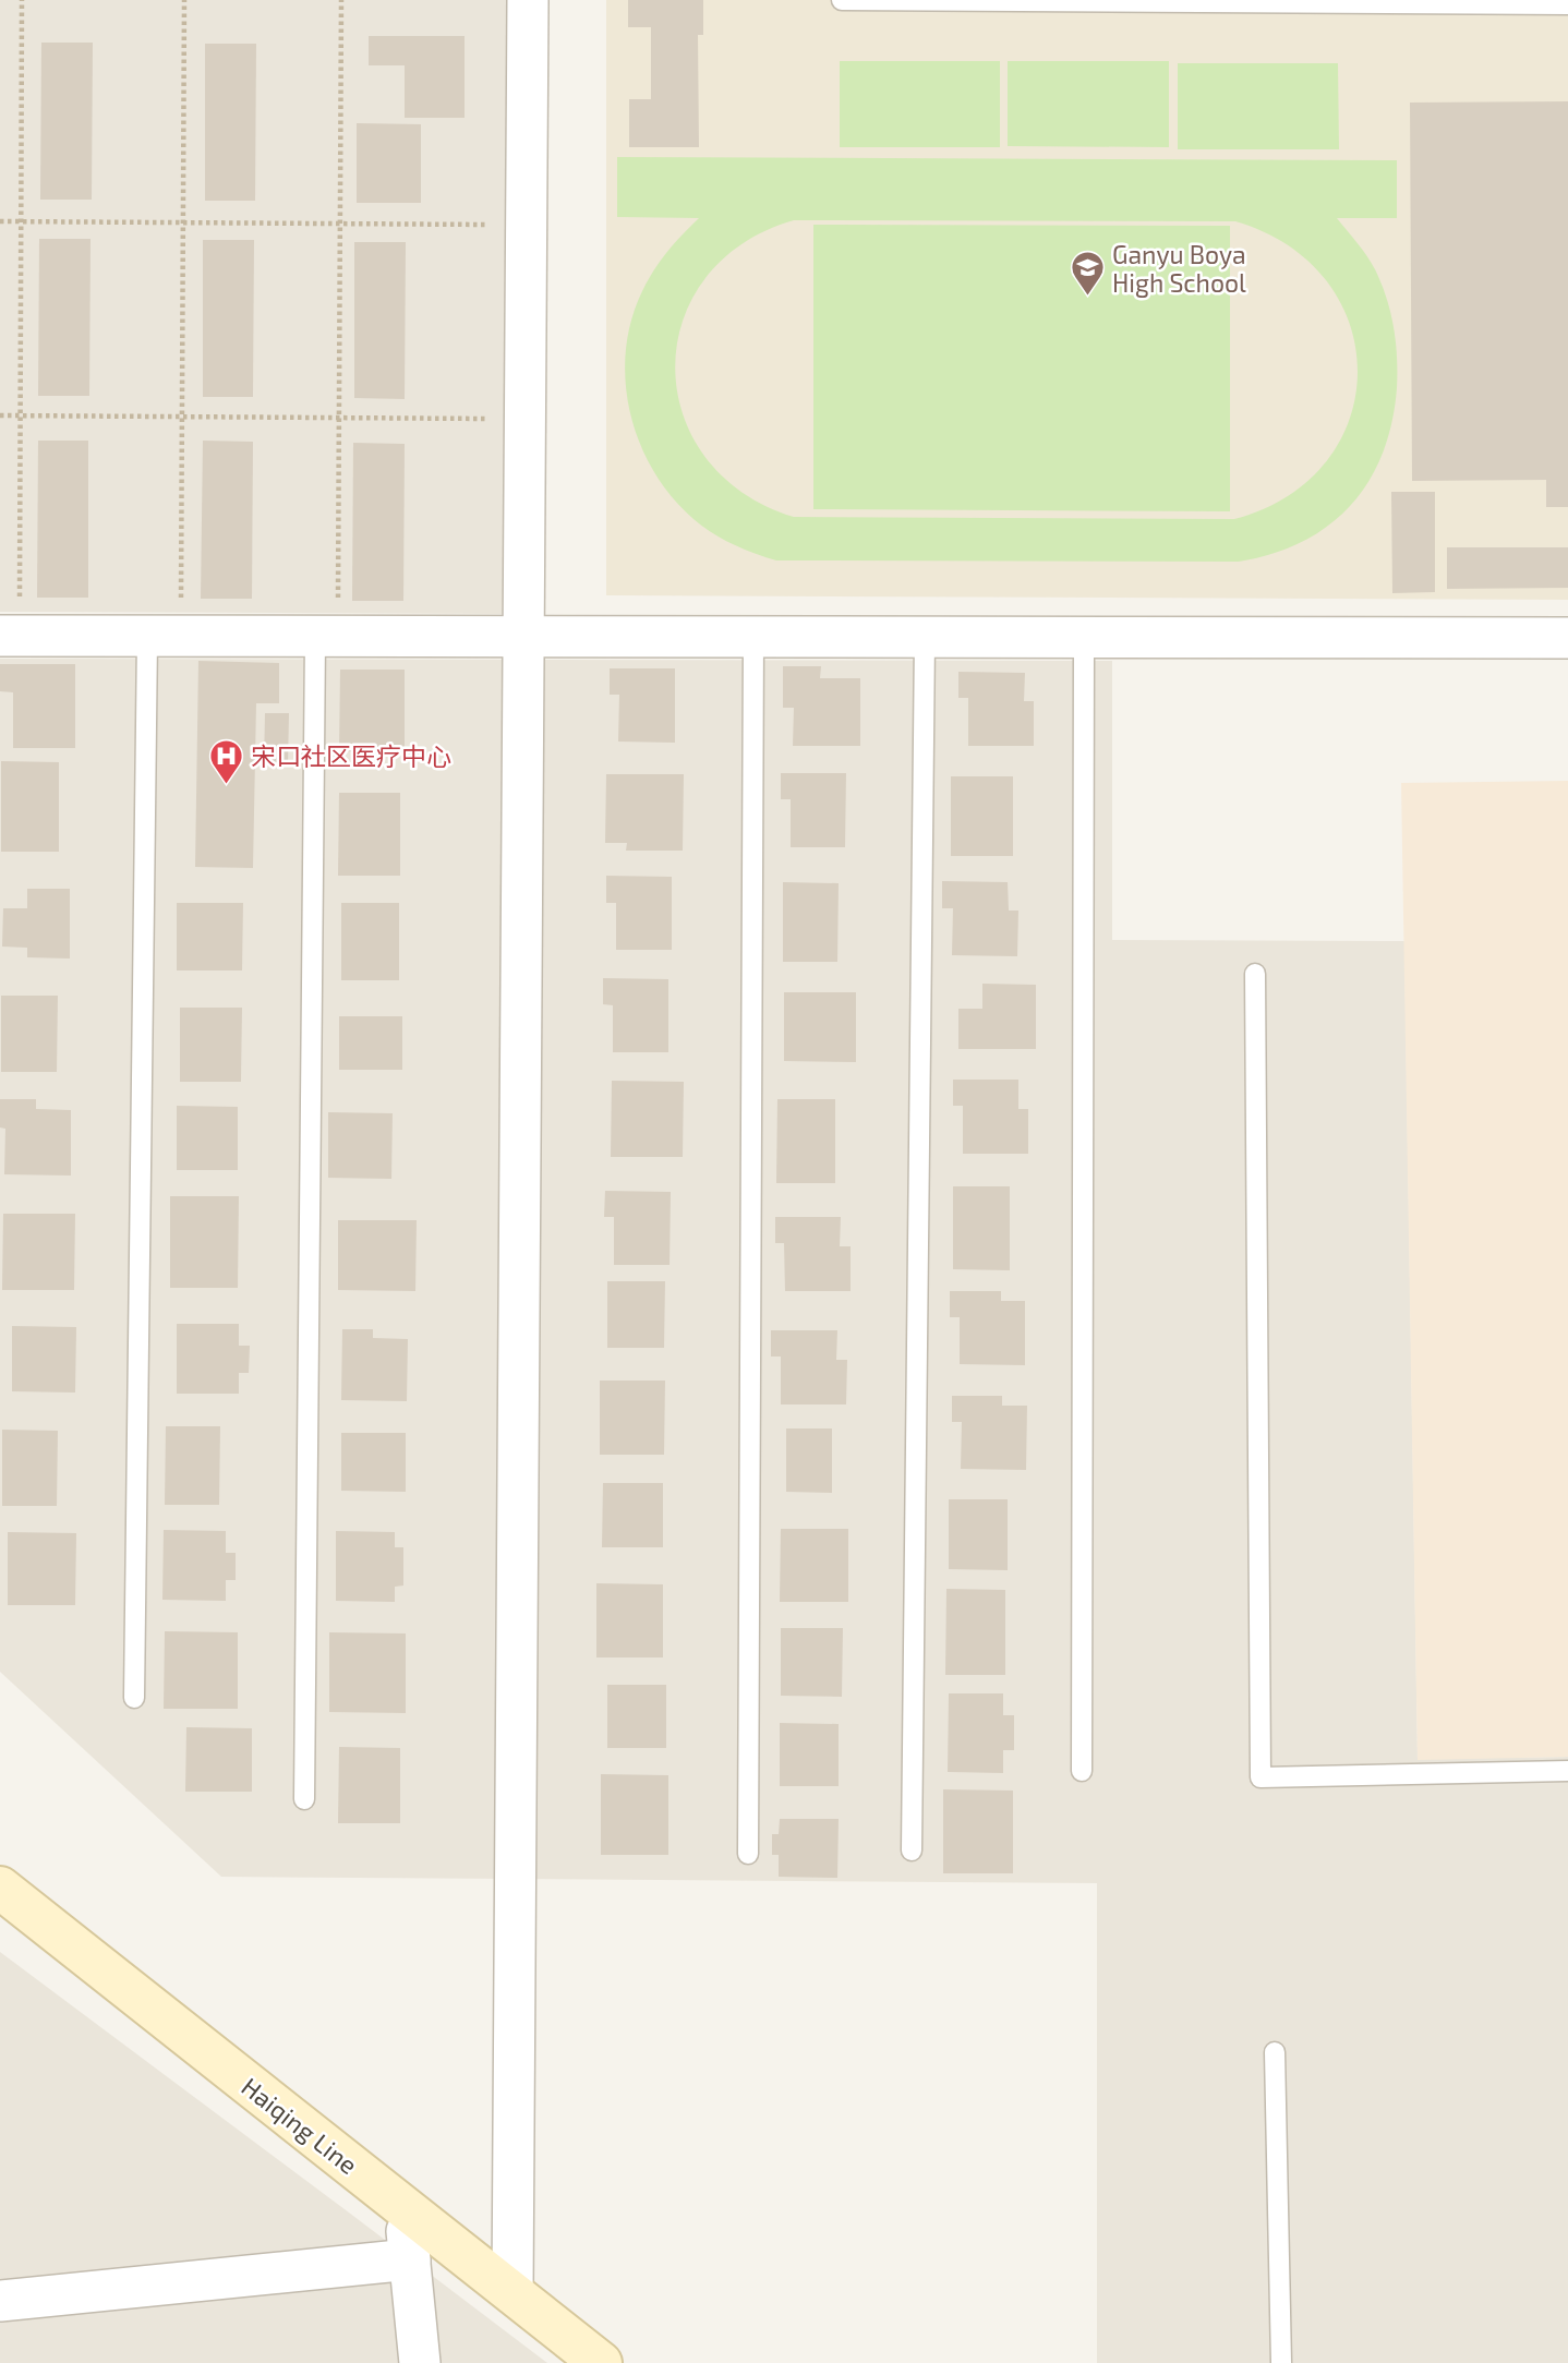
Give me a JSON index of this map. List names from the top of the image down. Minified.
{"streets":{"main road":["Haiqing Line"]},"places":{"school or university":["Ganyu Boya High School"],"hospital":["宋口社区医疗中心"]}}
